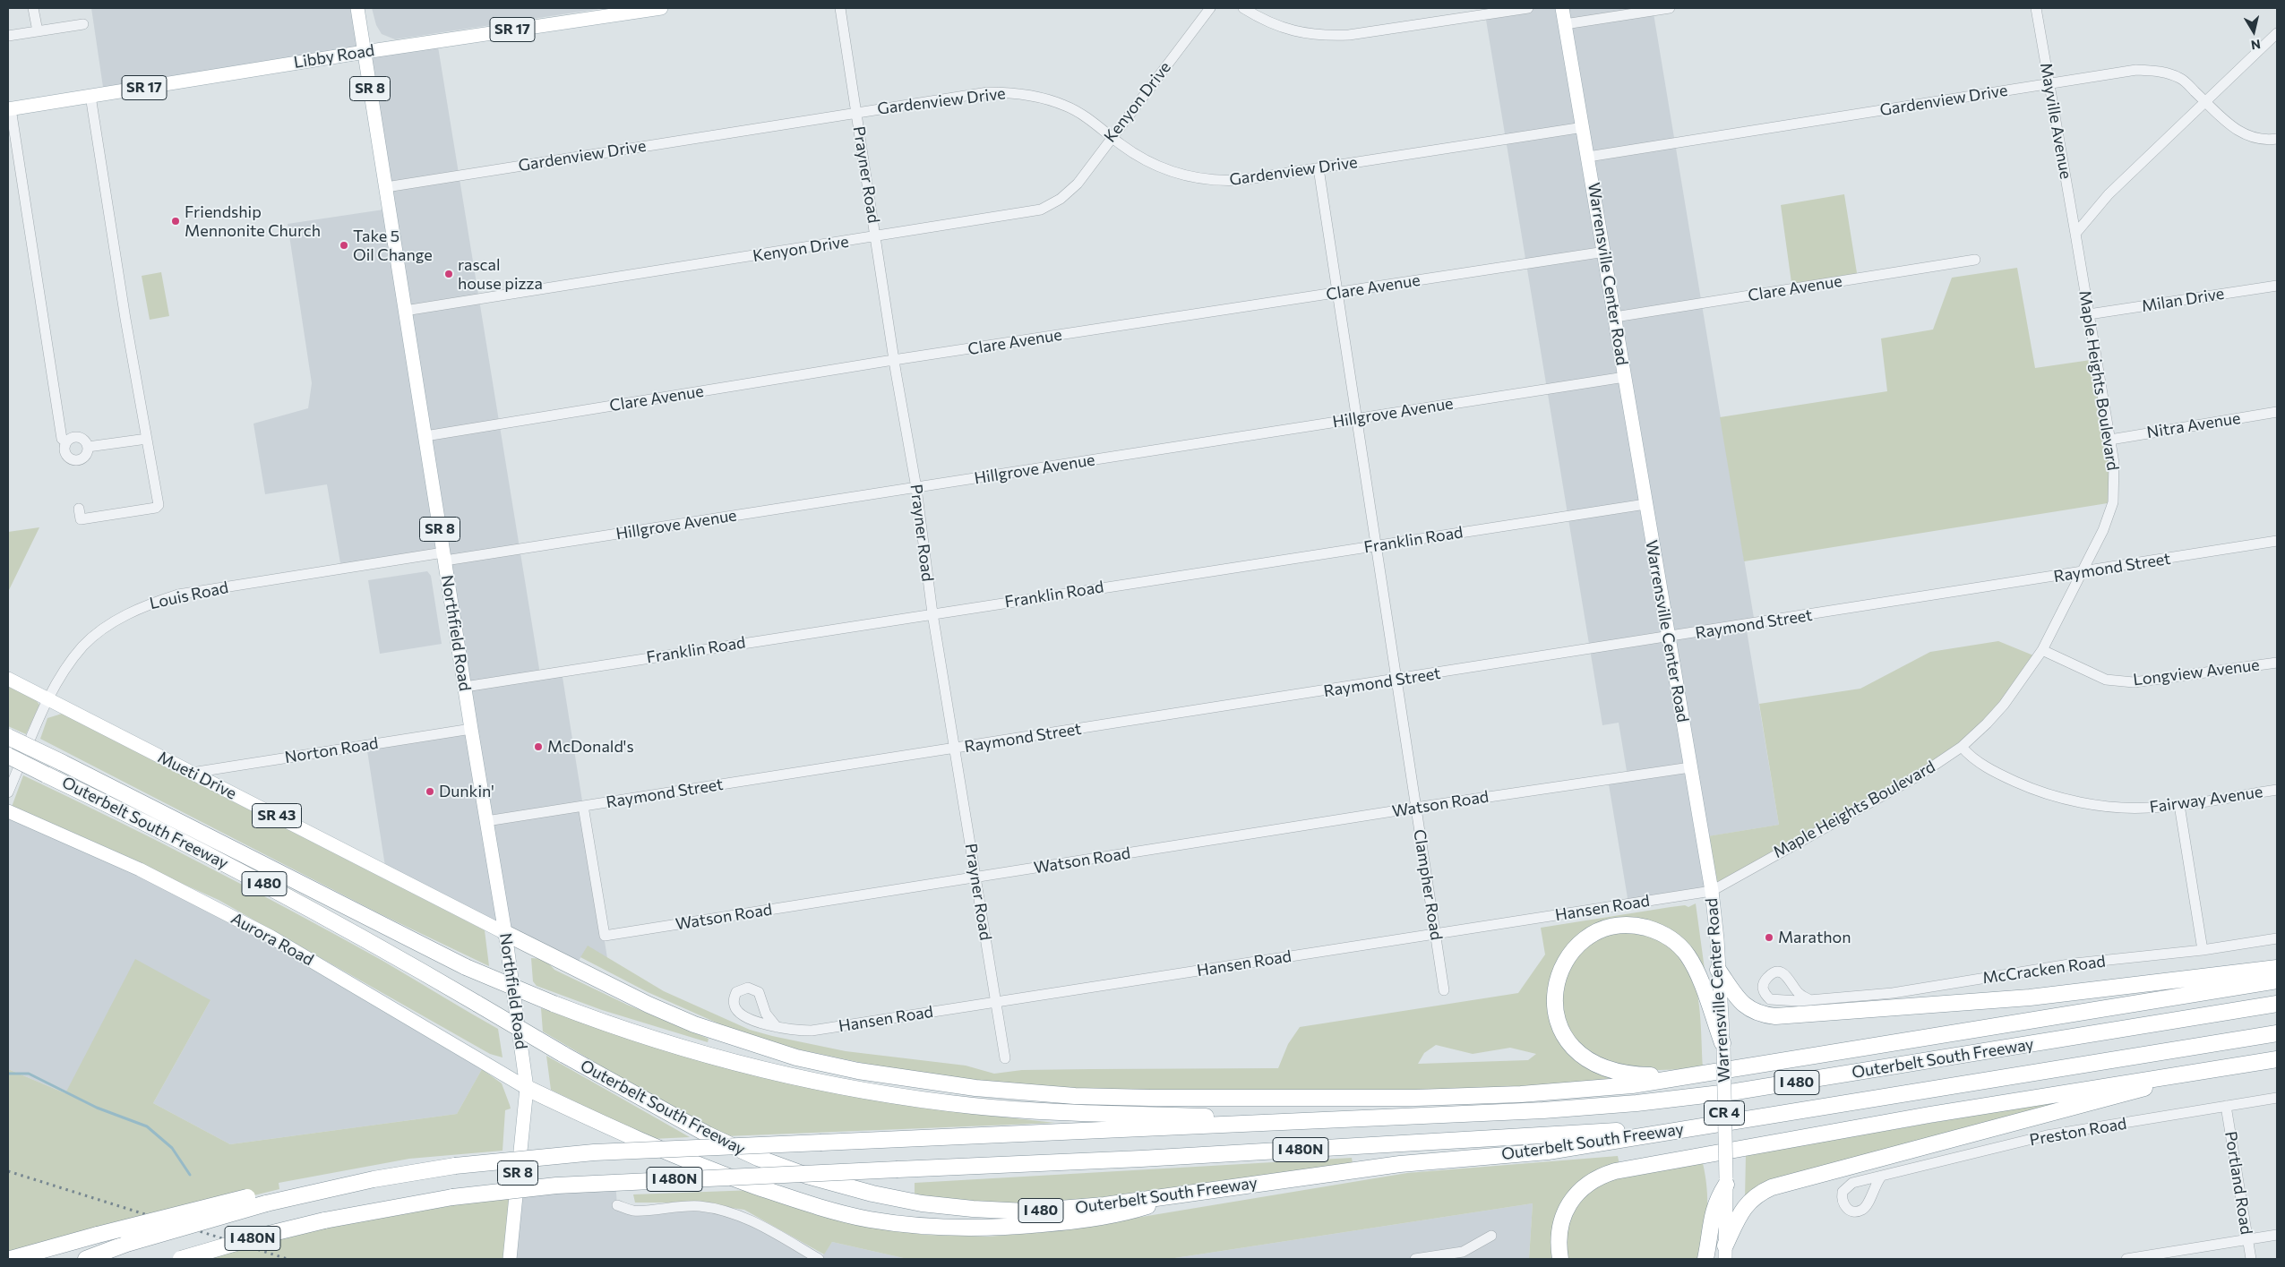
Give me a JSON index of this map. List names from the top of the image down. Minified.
{"streets":{"highway":["Outerbelt South Freeway","I 480","I 480N"],"main road":["SR 17","Libby Road","SR 8","Warrensville Center Road","Northfield Road","Mueti Drive","SR 43","Aurora Road","CR 4"],"street":["Gardenview Drive","Kenyon Drive","Mayville Avenue","Prayner Road","Clare Avenue","Milan Drive","Maple Heights Boulevard","Hillgrove Avenue","Nitra Avenue","Franklin Road","Raymond Street","Louis Road","Longview Avenue","Norton Road","Fairway Avenue","Watson Road","Clampher Road","Hansen Road","McCracken Road","Preston Road","Portland Road"]},"crossings":[["Libby Road","Northfield Road"],["Gardenview Drive","Kenyon Drive"],["Gardenview Drive","Mayville Avenue"],["Gardenview Drive","Prayner Road"],["Gardenview Drive","Warrensville Center Road"],["Gardenview Drive","Northfield Road"],["Gardenview Drive","Clampher Road"],["Kenyon Drive","Prayner Road"],["Kenyon Drive","Northfield Road"],["Mayville Avenue","Maple Heights Boulevard"],["Prayner Road","Clare Avenue"],["Prayner Road","Hillgrove Avenue"],["Prayner Road","Franklin Road"],["Prayner Road","Raymond Street"],["Prayner Road","Watson Road"],["Prayner Road","Hansen Road"],["Warrensville Center Road","Clare Avenue"],["Warrensville Center Road","Maple Heights Boulevard"],["Warrensville Center Road","Hillgrove Avenue"],["Warrensville Center Road","Franklin Road"],["Warrensville Center Road","Raymond Street"],["Warrensville Center Road","Watson Road"],["Warrensville Center Road","Hansen Road"],["Clare Avenue","Northfield Road"],["Clare Avenue","Clampher Road"],["Milan Drive","Maple Heights Boulevard"],["Maple Heights Boulevard","Nitra Avenue"],["Maple Heights Boulevard","Raymond Street"],["Maple Heights Boulevard","Longview Avenue"],["Maple Heights Boulevard","Fairway Avenue"],["Maple Heights Boulevard","Hansen Road"],["Hillgrove Avenue","Louis Road"],["Hillgrove Avenue","Northfield Road"],["Hillgrove Avenue","Clampher Road"],["Franklin Road","Northfield Road"],["Franklin Road","Clampher Road"],["Raymond Street","Northfield Road"],["Raymond Street","Watson Road"],["Raymond Street","Clampher Road"],["Louis Road","Northfield Road"],["Louis Road","Mueti Drive"],["Northfield Road","Norton Road"],["Northfield Road","Mueti Drive"],["Northfield Road","Aurora Road"],["Norton Road","Mueti Drive"],["Watson Road","Clampher Road"],["Outerbelt South Freeway","I 480N"],["Clampher Road","Hansen Road"],["Preston Road","Portland Road"]],"places":["Friendship Mennonite Church","Take 5 Oil Change","rascal house pizza","McDonald's","Dunkin'","Marathon"],"north":"bottom"}
